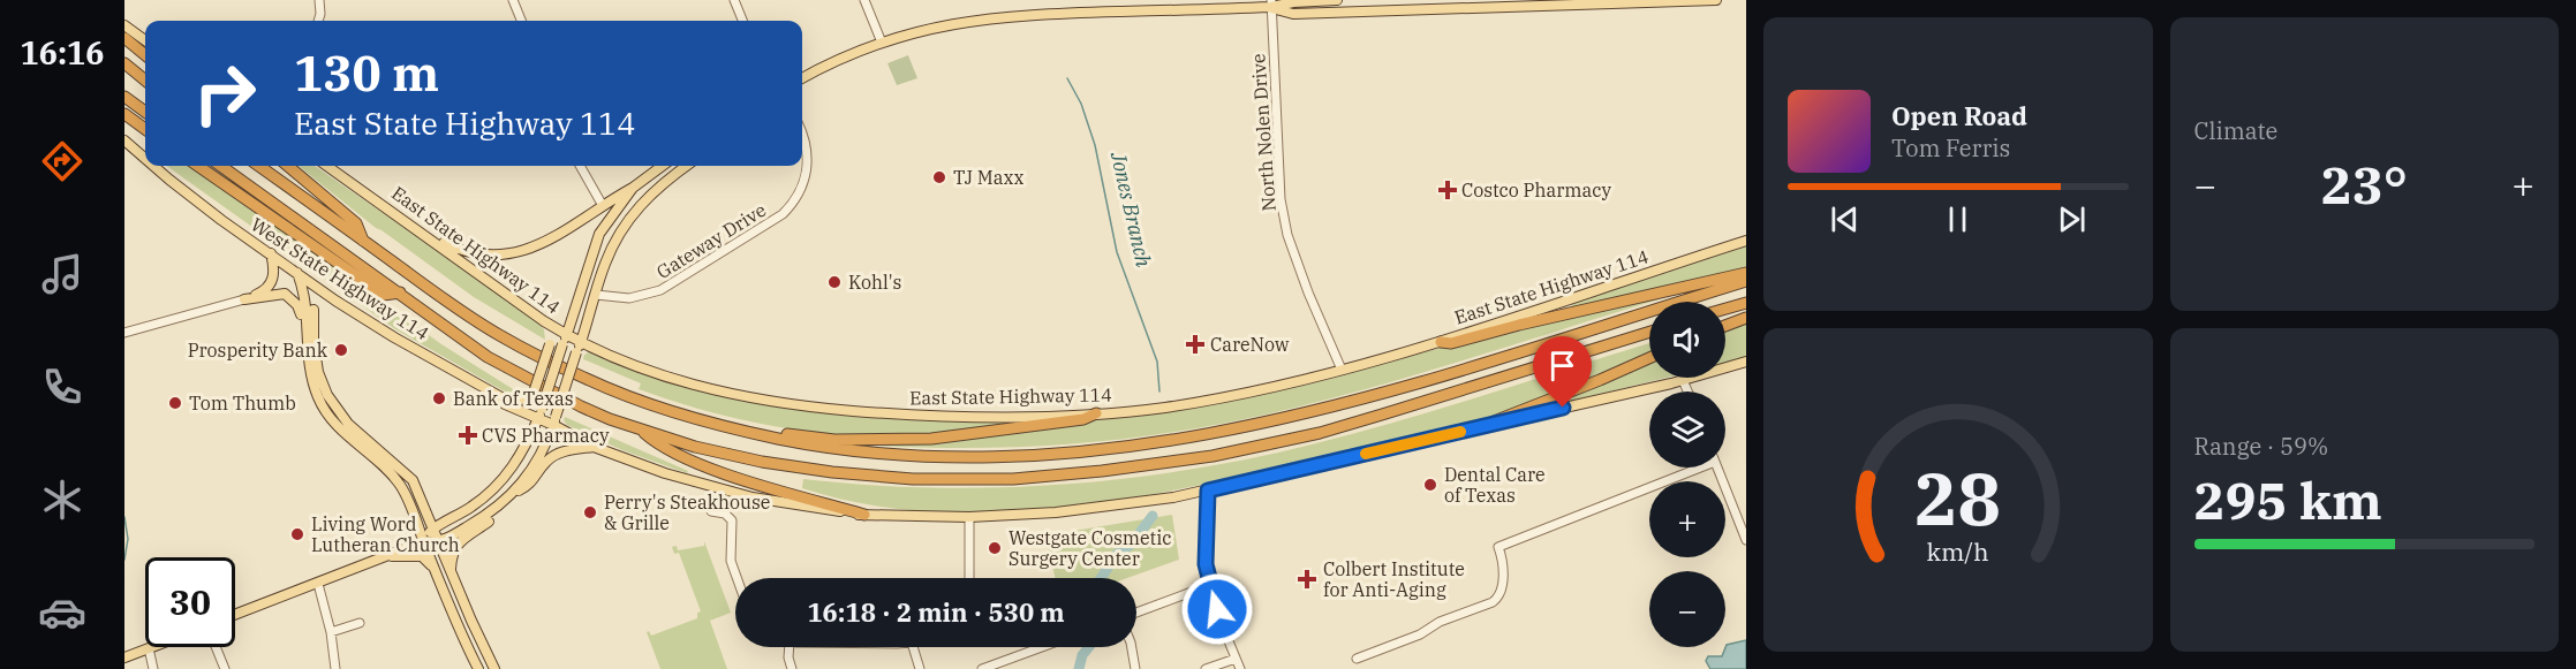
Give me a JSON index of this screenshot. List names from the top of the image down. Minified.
{"streets":{"main road":["East State Highway 114","West State Highway 114"],"street":["North Nolen Drive","Gateway Drive"]},"crossings":[["North Nolen Drive","East State Highway 114"]],"water":["Jones Branch"],"places":{"other":["TJ Maxx","Kohl's","Prosperity Bank","Bank of Texas","Tom Thumb","Dental Care of Texas","Perry's Steakhouse & Grille","Living Word Lutheran Church","Westgate Cosmetic Surgery Center"],"health":["Costco Pharmacy","CareNow","CVS Pharmacy","Colbert Institute for Anti-Aging"]},"page":{"tabs":"16:16","tile":["Climate",["Range · 59%","295 km"]],"turn":["130 m","East State Highway 114"],"song":["Open Road","Tom Ferris"],"heat":["−","23°","+"],"map_buttons":["+","−"],"limit":"30","trip":"16:18 · 2 min · 530 m","gauge":["28","km/h"]}}
